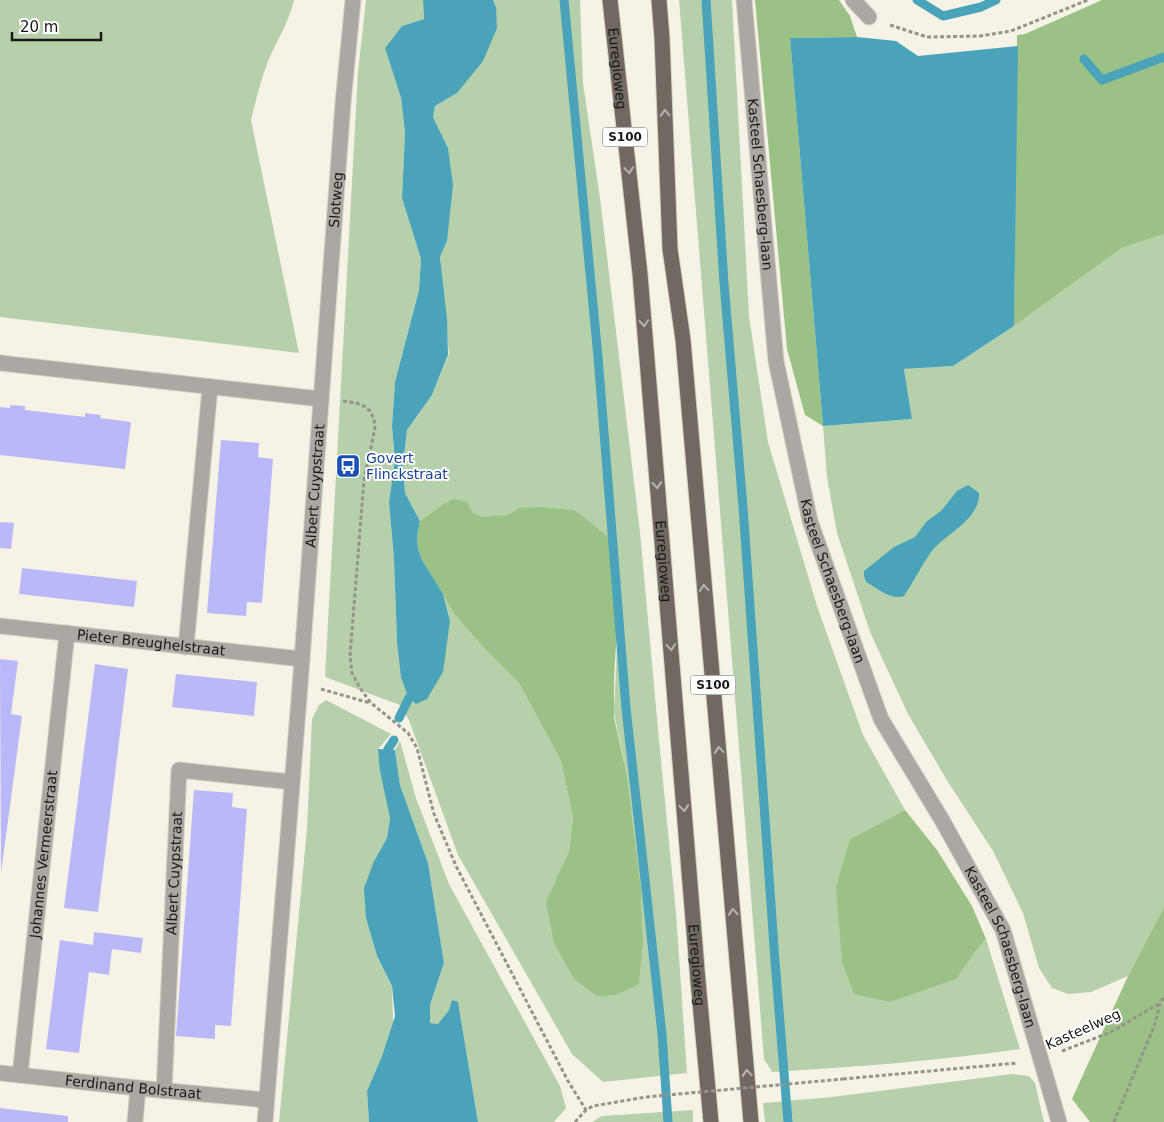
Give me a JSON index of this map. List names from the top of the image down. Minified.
{"streets":{"main road":["Euregioweg","S100"],"street":["Kasteel Schaesberg-laan","Slotweg","Albert Cuypstraat","Pieter Breughelstraat","Johannes Vermeerstraat","Ferdinand Bolstraat"],"path":["Kasteelweg"]},"crossings":[["Kasteel Schaesberg-laan","Kasteelweg"],["Slotweg","Albert Cuypstraat"],["Albert Cuypstraat","Pieter Breughelstraat"],["Albert Cuypstraat","Ferdinand Bolstraat"],["Pieter Breughelstraat","Johannes Vermeerstraat"],["Johannes Vermeerstraat","Ferdinand Bolstraat"]],"places":{"bus stop":["Govert Flinckstraat"]},"scale_bar":"20 m"}
